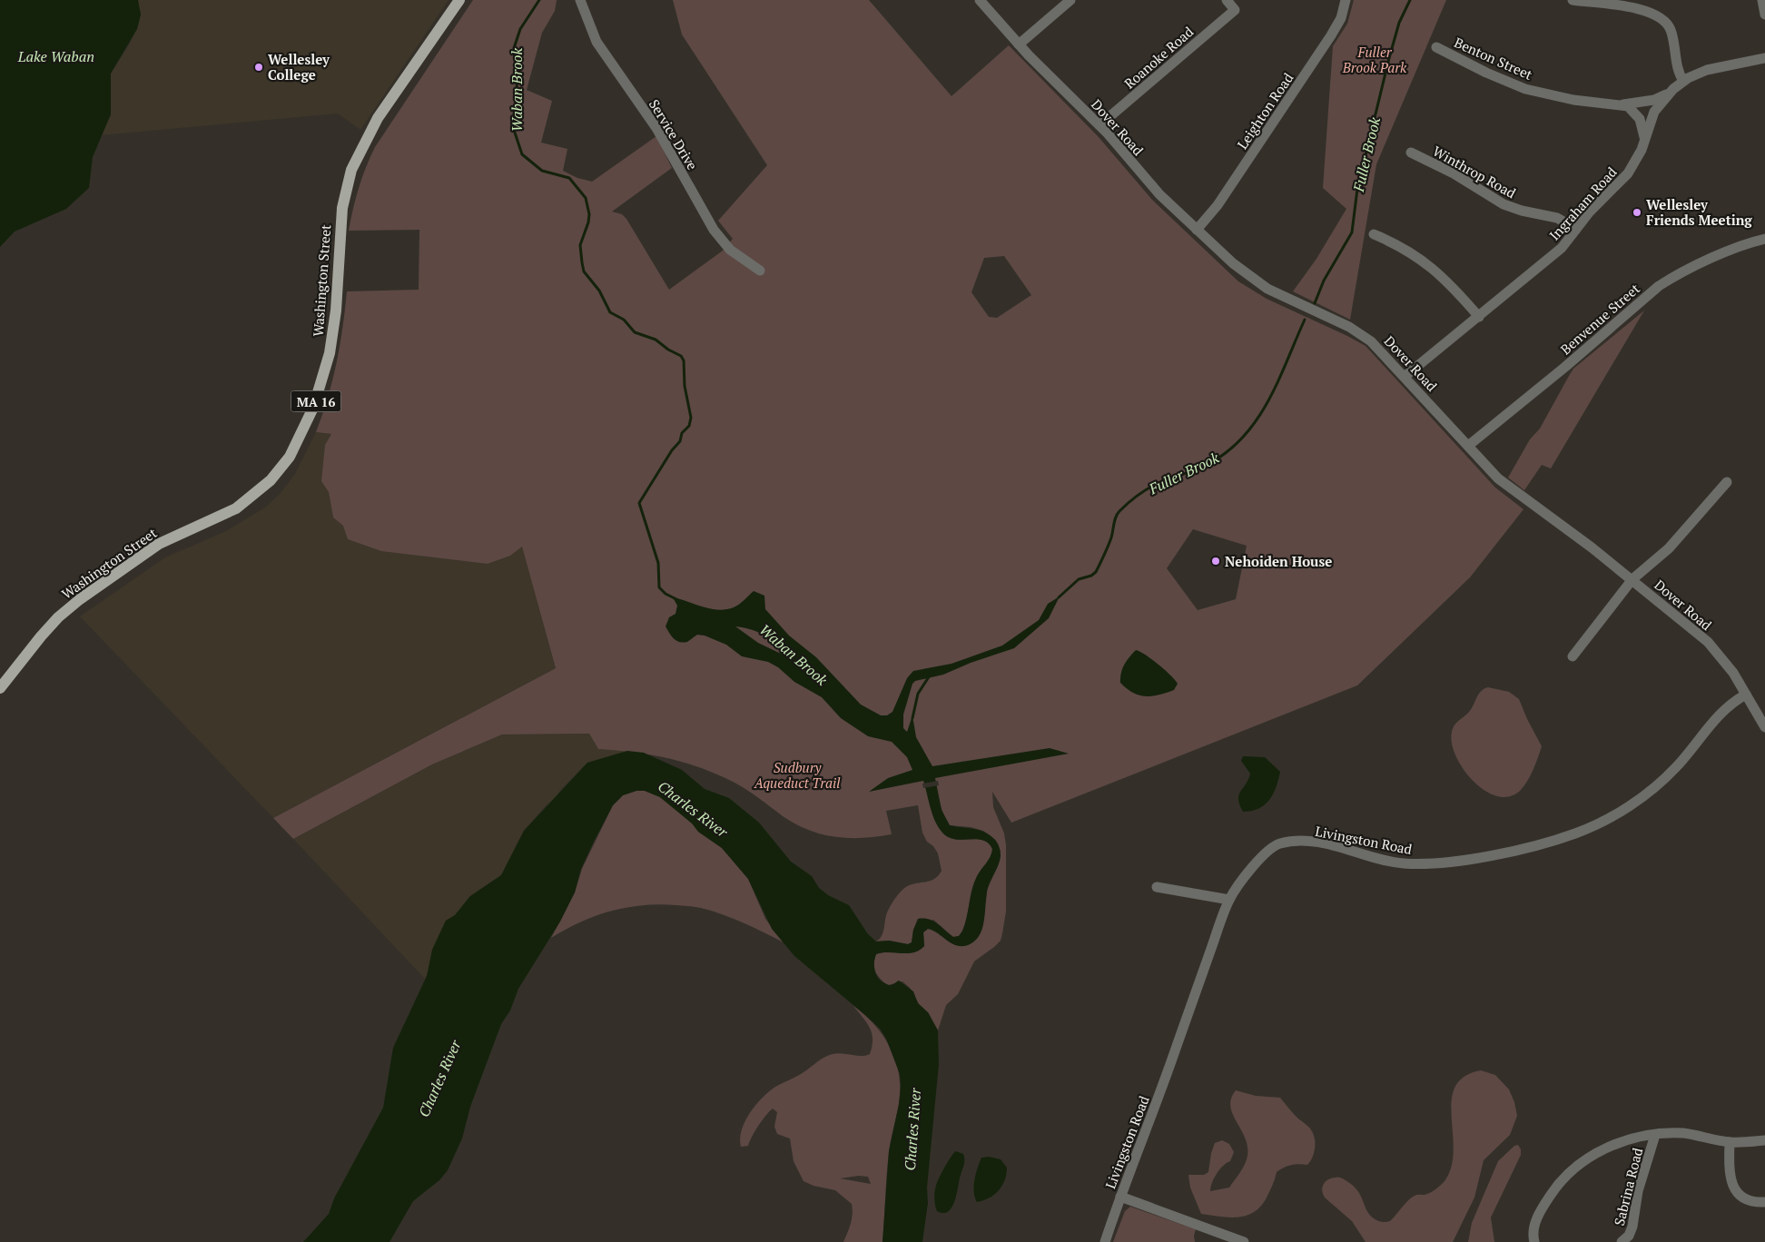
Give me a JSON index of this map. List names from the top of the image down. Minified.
{"streets":{"main road":["Washington Street","MA 16"],"street":["Roanoke Road","Benton Street","Leighton Road","Dover Road","Service Drive","Winthrop Road","Ingraham Road","Benvenue Street","Livingston Road","Sabrina Road"]},"crossings":[["Roanoke Road","Dover Road"],["Benton Street","Ingraham Road"],["Leighton Road","Dover Road"],["Dover Road","Ingraham Road"],["Dover Road","Benvenue Street"],["Dover Road","Livingston Road"],["Winthrop Road","Ingraham Road"]],"water":["Lake Waban","Waban Brook","Fuller Brook","Charles River"],"parks":["Fuller Brook Park","Sudbury Aqueduct Trail"],"places":["Wellesley College","Wellesley Friends Meeting","Nehoiden House"]}
